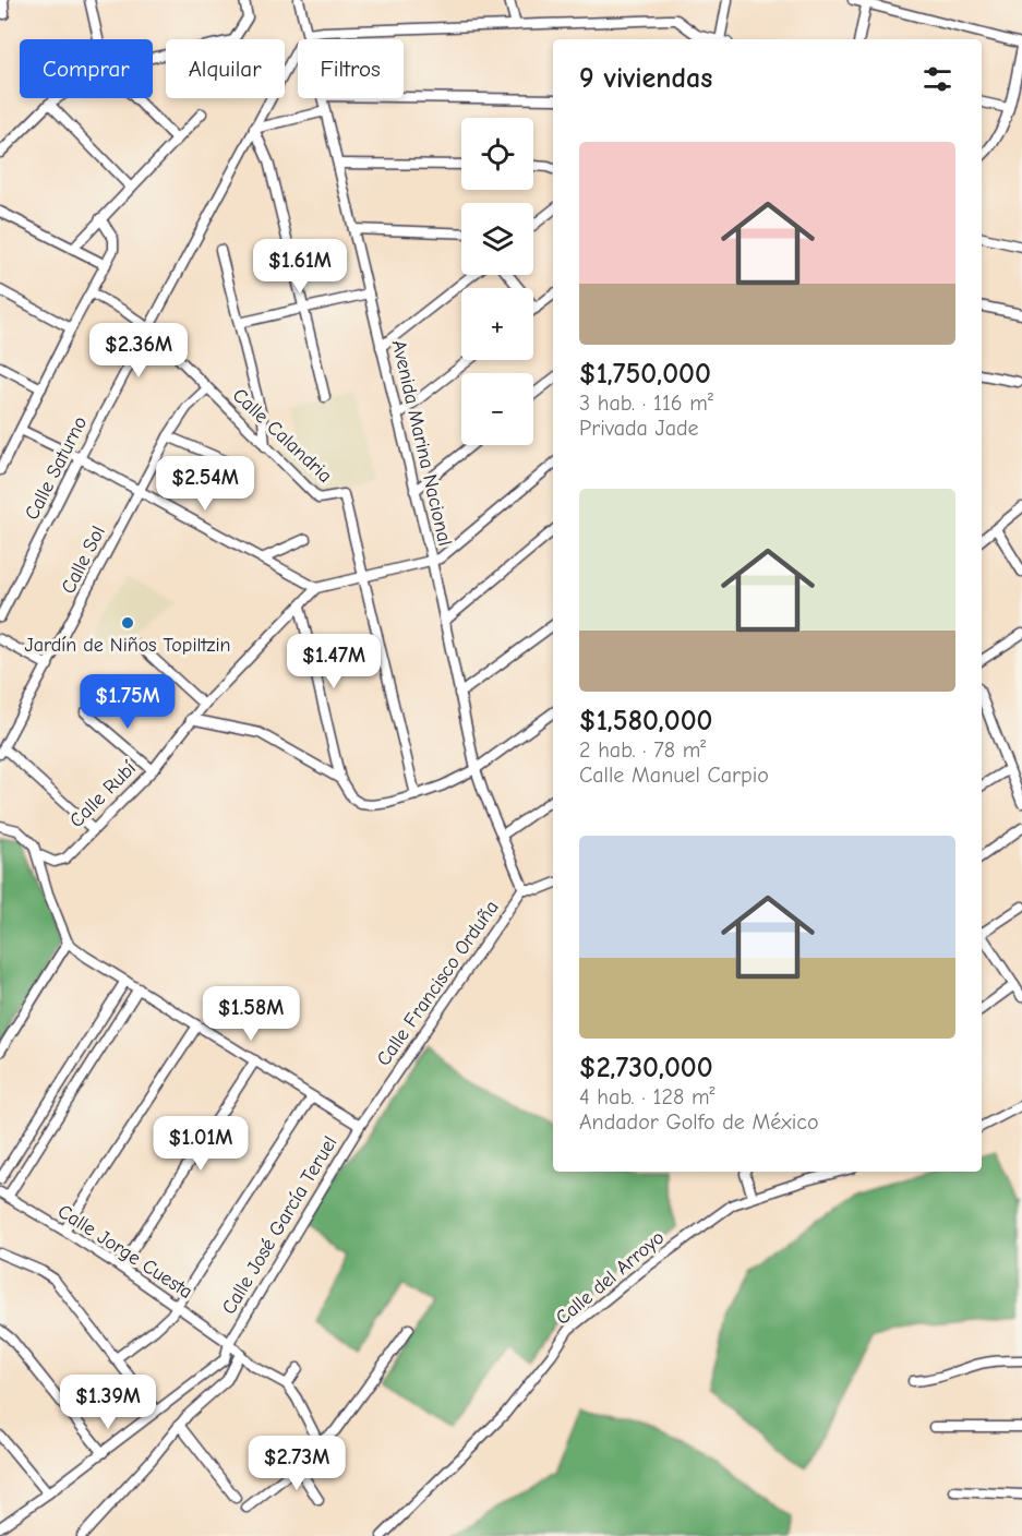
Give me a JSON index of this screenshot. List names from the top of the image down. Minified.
{"streets":{"street":["Calle Calandria","Avenida Marina Nacional","Calle Saturno","Calle Sol","Calle Rubí","Calle Francisco Orduña","Calle José García Teruel","Calle Jorge Cuesta","Calle del Arroyo"]},"crossings":[["Calle Calandria","Calle Saturno"],["Calle Calandria","Calle Sol"],["Avenida Marina Nacional","Calle Francisco Orduña"],["Calle Francisco Orduña","Calle José García Teruel"],["Calle José García Teruel","Calle Jorge Cuesta"]],"places":["Jardín de Niños Topiltzin"],"page":{"chip":["Comprar","Alquilar","Filtros"],"heading":"9 viviendas","map_buttons":["+","−"],"list":[{"name":"$1,750,000","note":"3 hab. · 116 m² · Privada Jade"},{"name":"$1,580,000","note":"2 hab. · 78 m² · Calle Manuel Carpio"},{"name":"$2,730,000","note":"4 hab. · 128 m² · Andador Golfo de México"}],"price":["$1.61M","$2.36M","$2.54M","$1.47M","$1.75M","$1.58M","$1.01M","$1.39M","$2.73M"]}}
